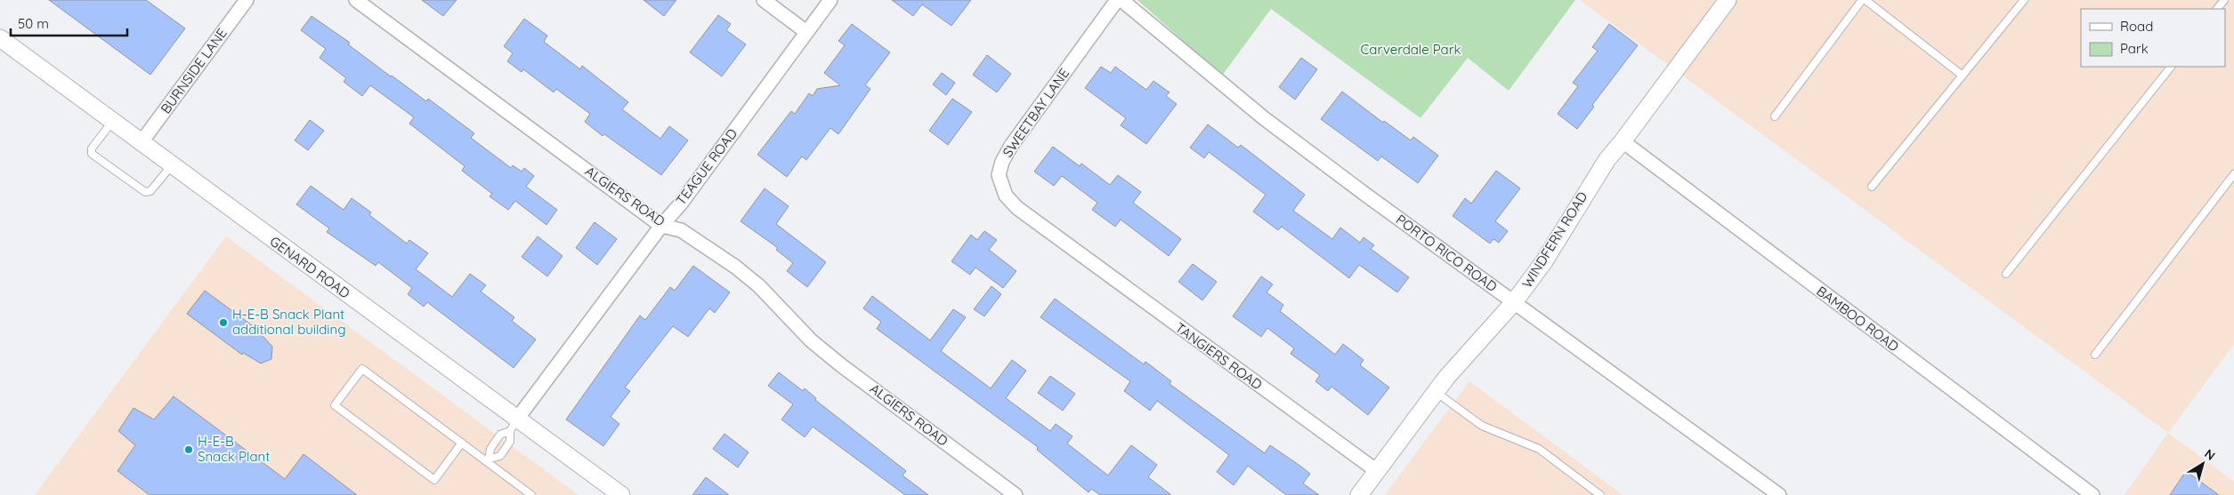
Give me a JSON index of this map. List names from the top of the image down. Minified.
{"streets":{"street":["BURNSIDE LANE","SWEETBAY LANE","TEAGUE ROAD","ALGIERS ROAD","WINDFERN ROAD","PORTO RICO ROAD","GENARD ROAD","BAMBOO ROAD","TANGIERS ROAD"]},"crossings":[["BURNSIDE LANE","GENARD ROAD"],["SWEETBAY LANE","TANGIERS ROAD"],["TEAGUE ROAD","ALGIERS ROAD"],["TEAGUE ROAD","GENARD ROAD"],["WINDFERN ROAD","PORTO RICO ROAD"],["WINDFERN ROAD","BAMBOO ROAD"],["WINDFERN ROAD","TANGIERS ROAD"]],"parks":["Carverdale Park"],"places":["H-E-B Snack Plant additional building","H-E-B Snack Plant"],"legend":["Road","Park"],"scale_bar":"50 m","north":"top right"}
